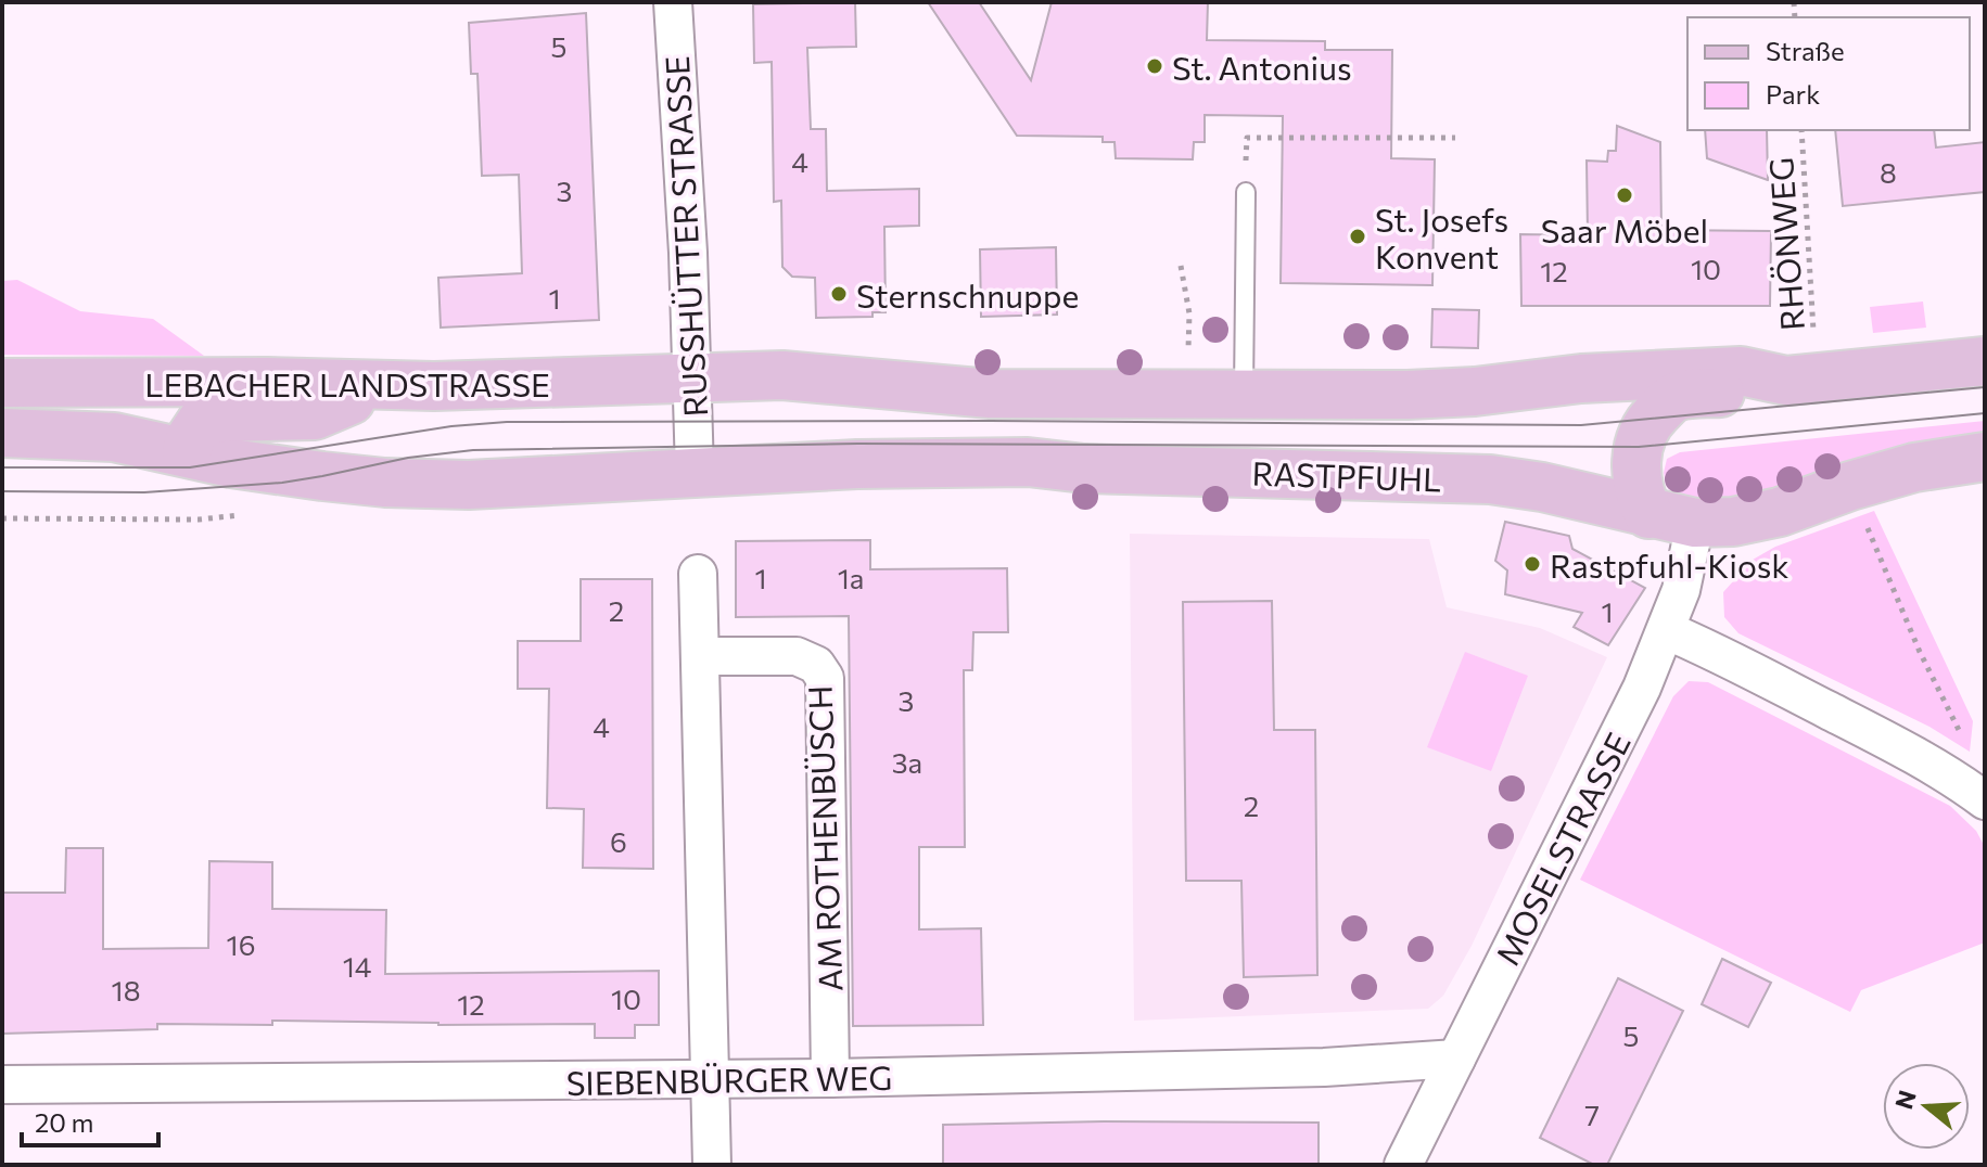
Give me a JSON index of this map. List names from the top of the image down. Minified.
{"streets":{"main road":["LEBACHER LANDSTRASSE","RASTPFUHL"],"street":["RUSSHÜTTER STRASSE","AM ROTHENBÜSCH","MOSELSTRASSE","SIEBENBÜRGER WEG"],"path":["RHÖNWEG"]},"crossings":[["RUSSHÜTTER STRASSE","LEBACHER LANDSTRASSE"],["RUSSHÜTTER STRASSE","RASTPFUHL"],["LEBACHER LANDSTRASSE","RASTPFUHL"],["RASTPFUHL","MOSELSTRASSE"],["AM ROTHENBÜSCH","SIEBENBÜRGER WEG"],["MOSELSTRASSE","SIEBENBÜRGER WEG"]],"places":["St. Antonius","Saar Möbel","St. Josefs Konvent","Sternschnuppe","Rastpfuhl-Kiosk"],"house_numbers":["5","4","8","3","10","12","1","1","1a","2","1","3","4","3a","2","6","16","14","18","10","12","5","7"],"legend":["Straße","Park"],"scale_bar":"20 m","north":"left"}
